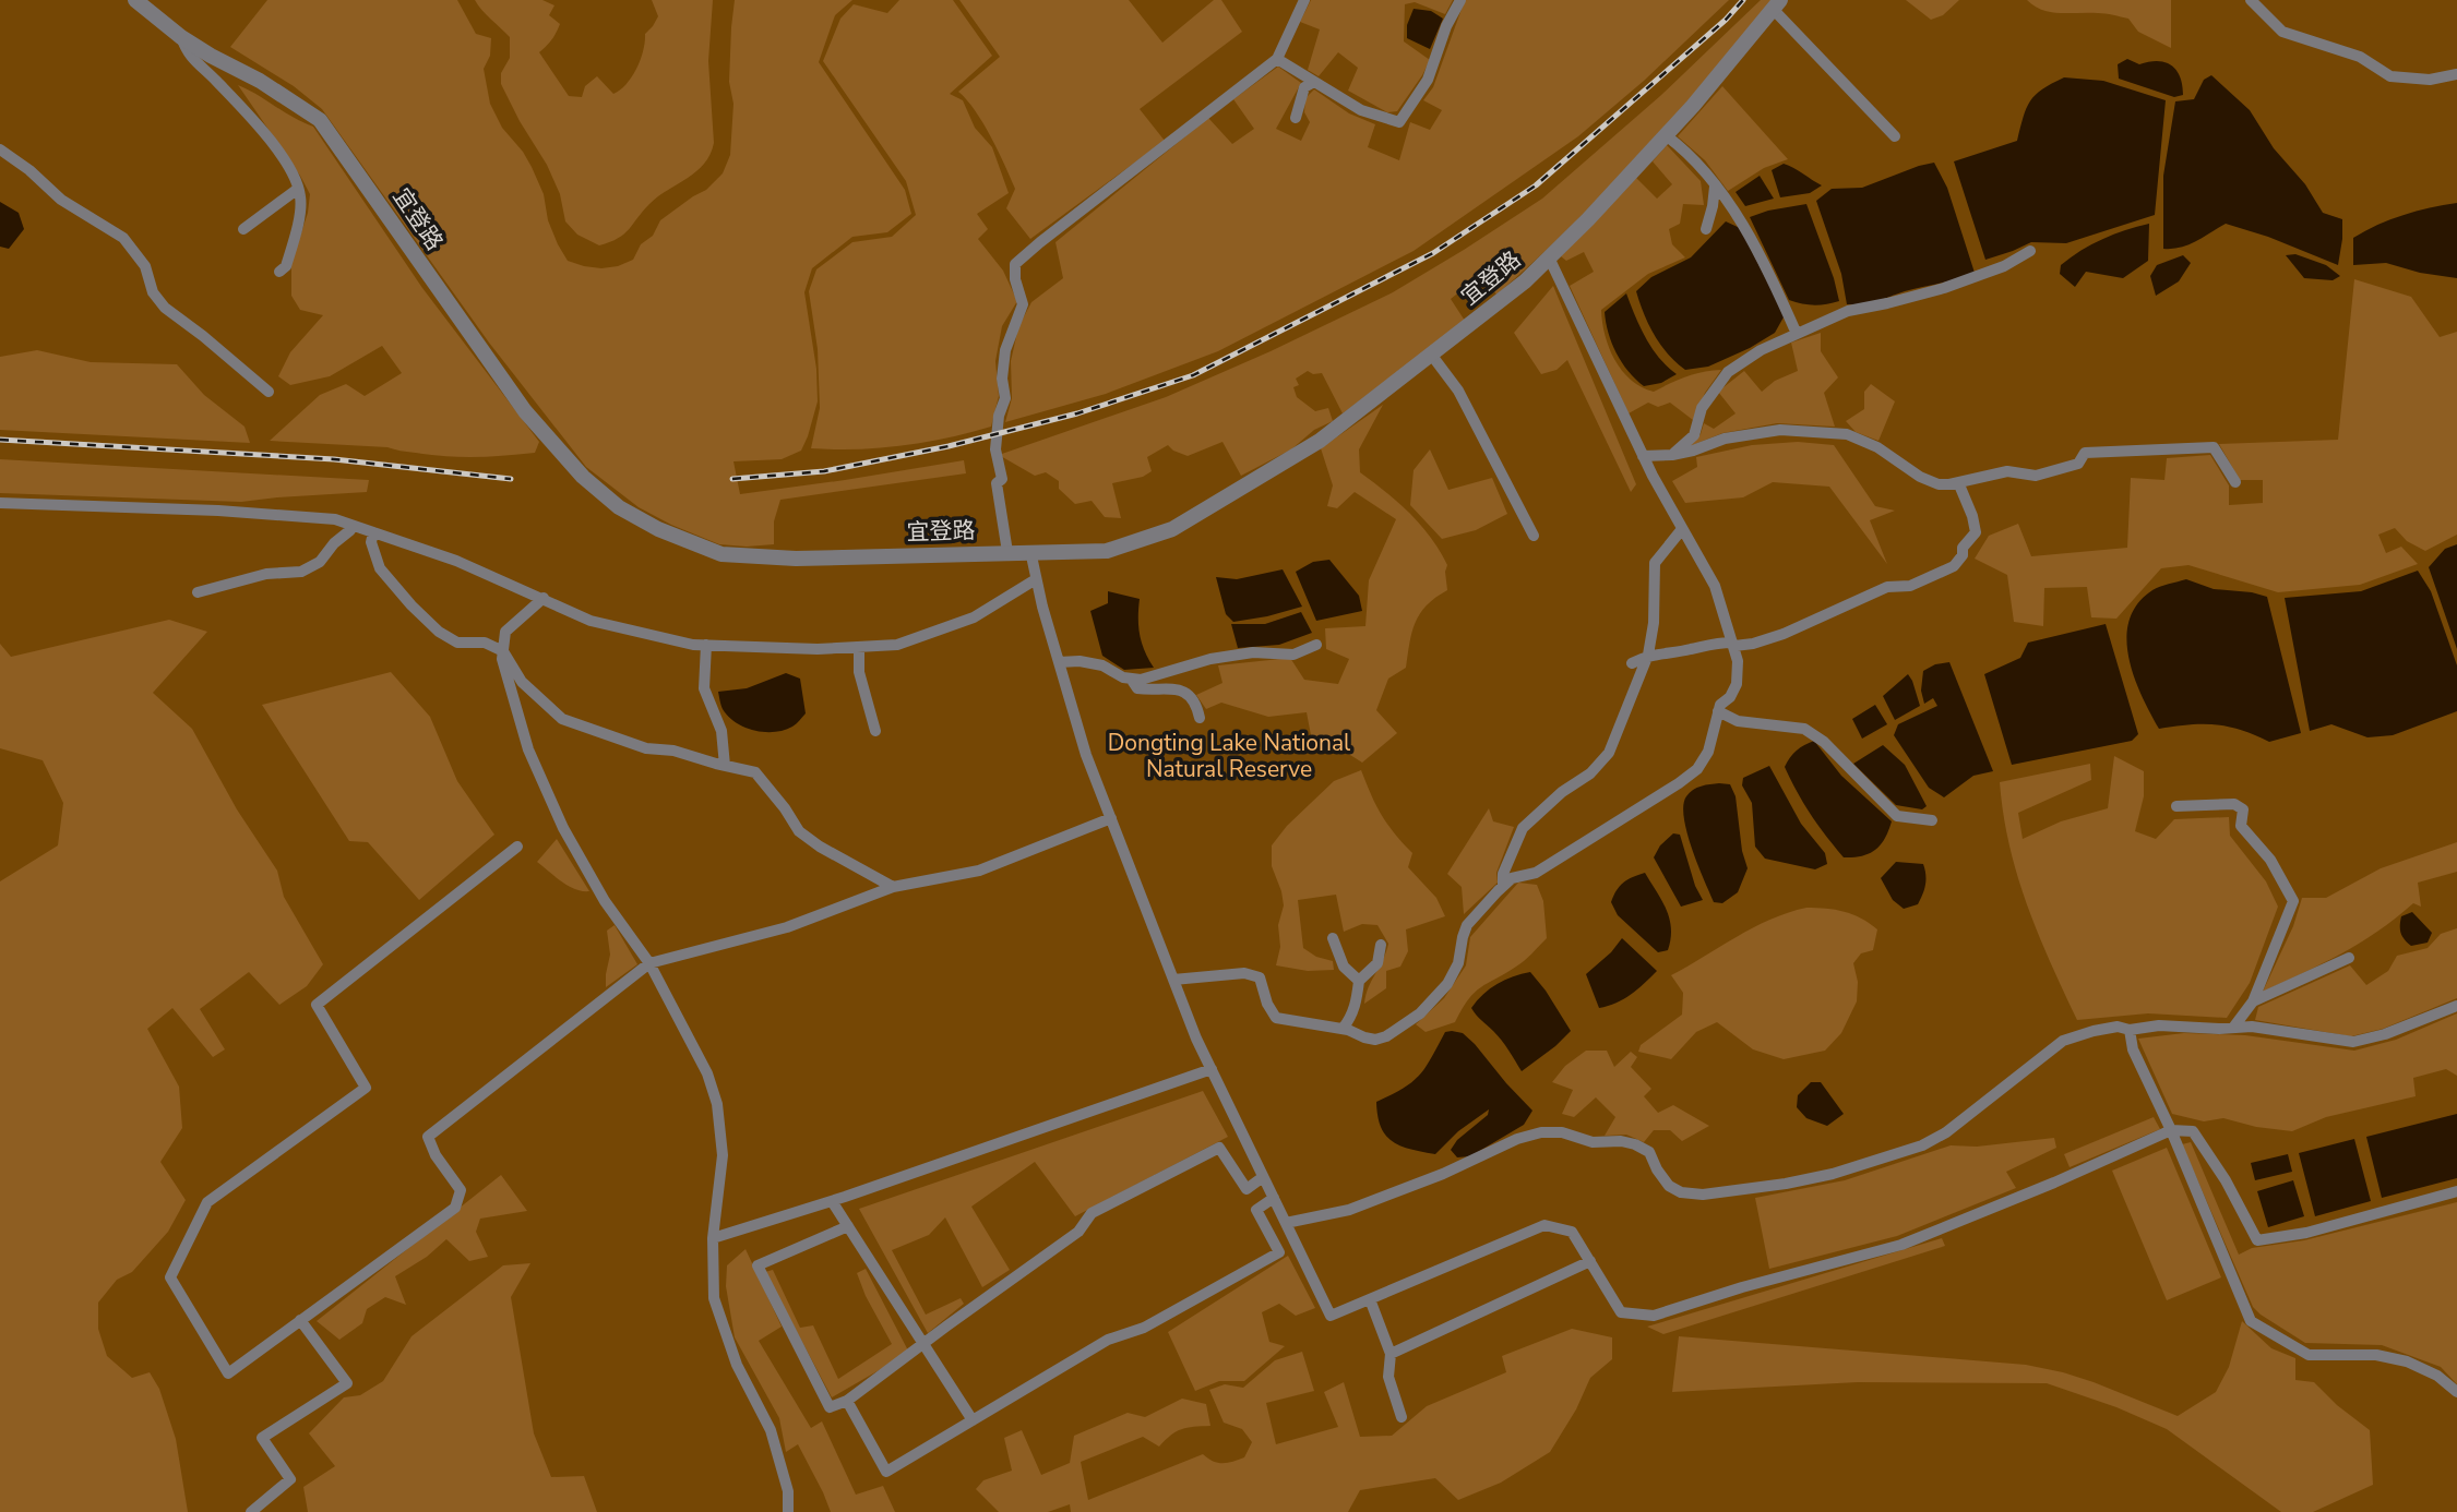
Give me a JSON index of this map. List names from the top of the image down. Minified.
{"streets":{"street":["宜登路"]},"parks":["Dongting Lake National Natural Reserve"]}
